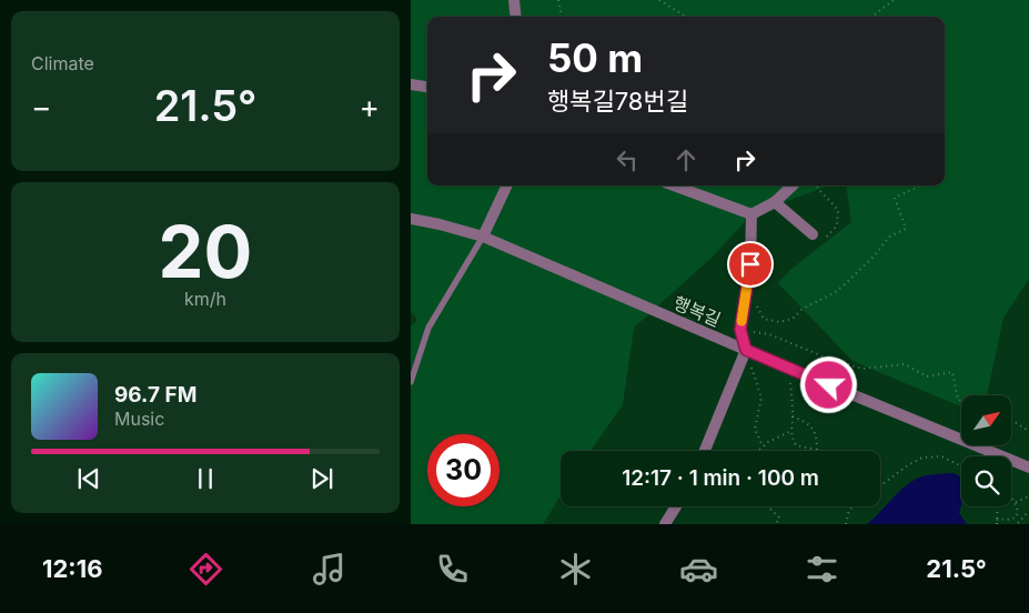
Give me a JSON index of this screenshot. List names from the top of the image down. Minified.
{"streets":{"street":["행복길"]},"north":"top right","page":{"tile":["Climate",["20","km/h"]],"turn":["50 m","행복길78번길"],"heat":["−","21.5°","+"],"song":["96.7 FM","Music"],"limit":"30","trip":"12:17 · 1 min · 100 m","tabs":["12:16","21.5°"]}}
